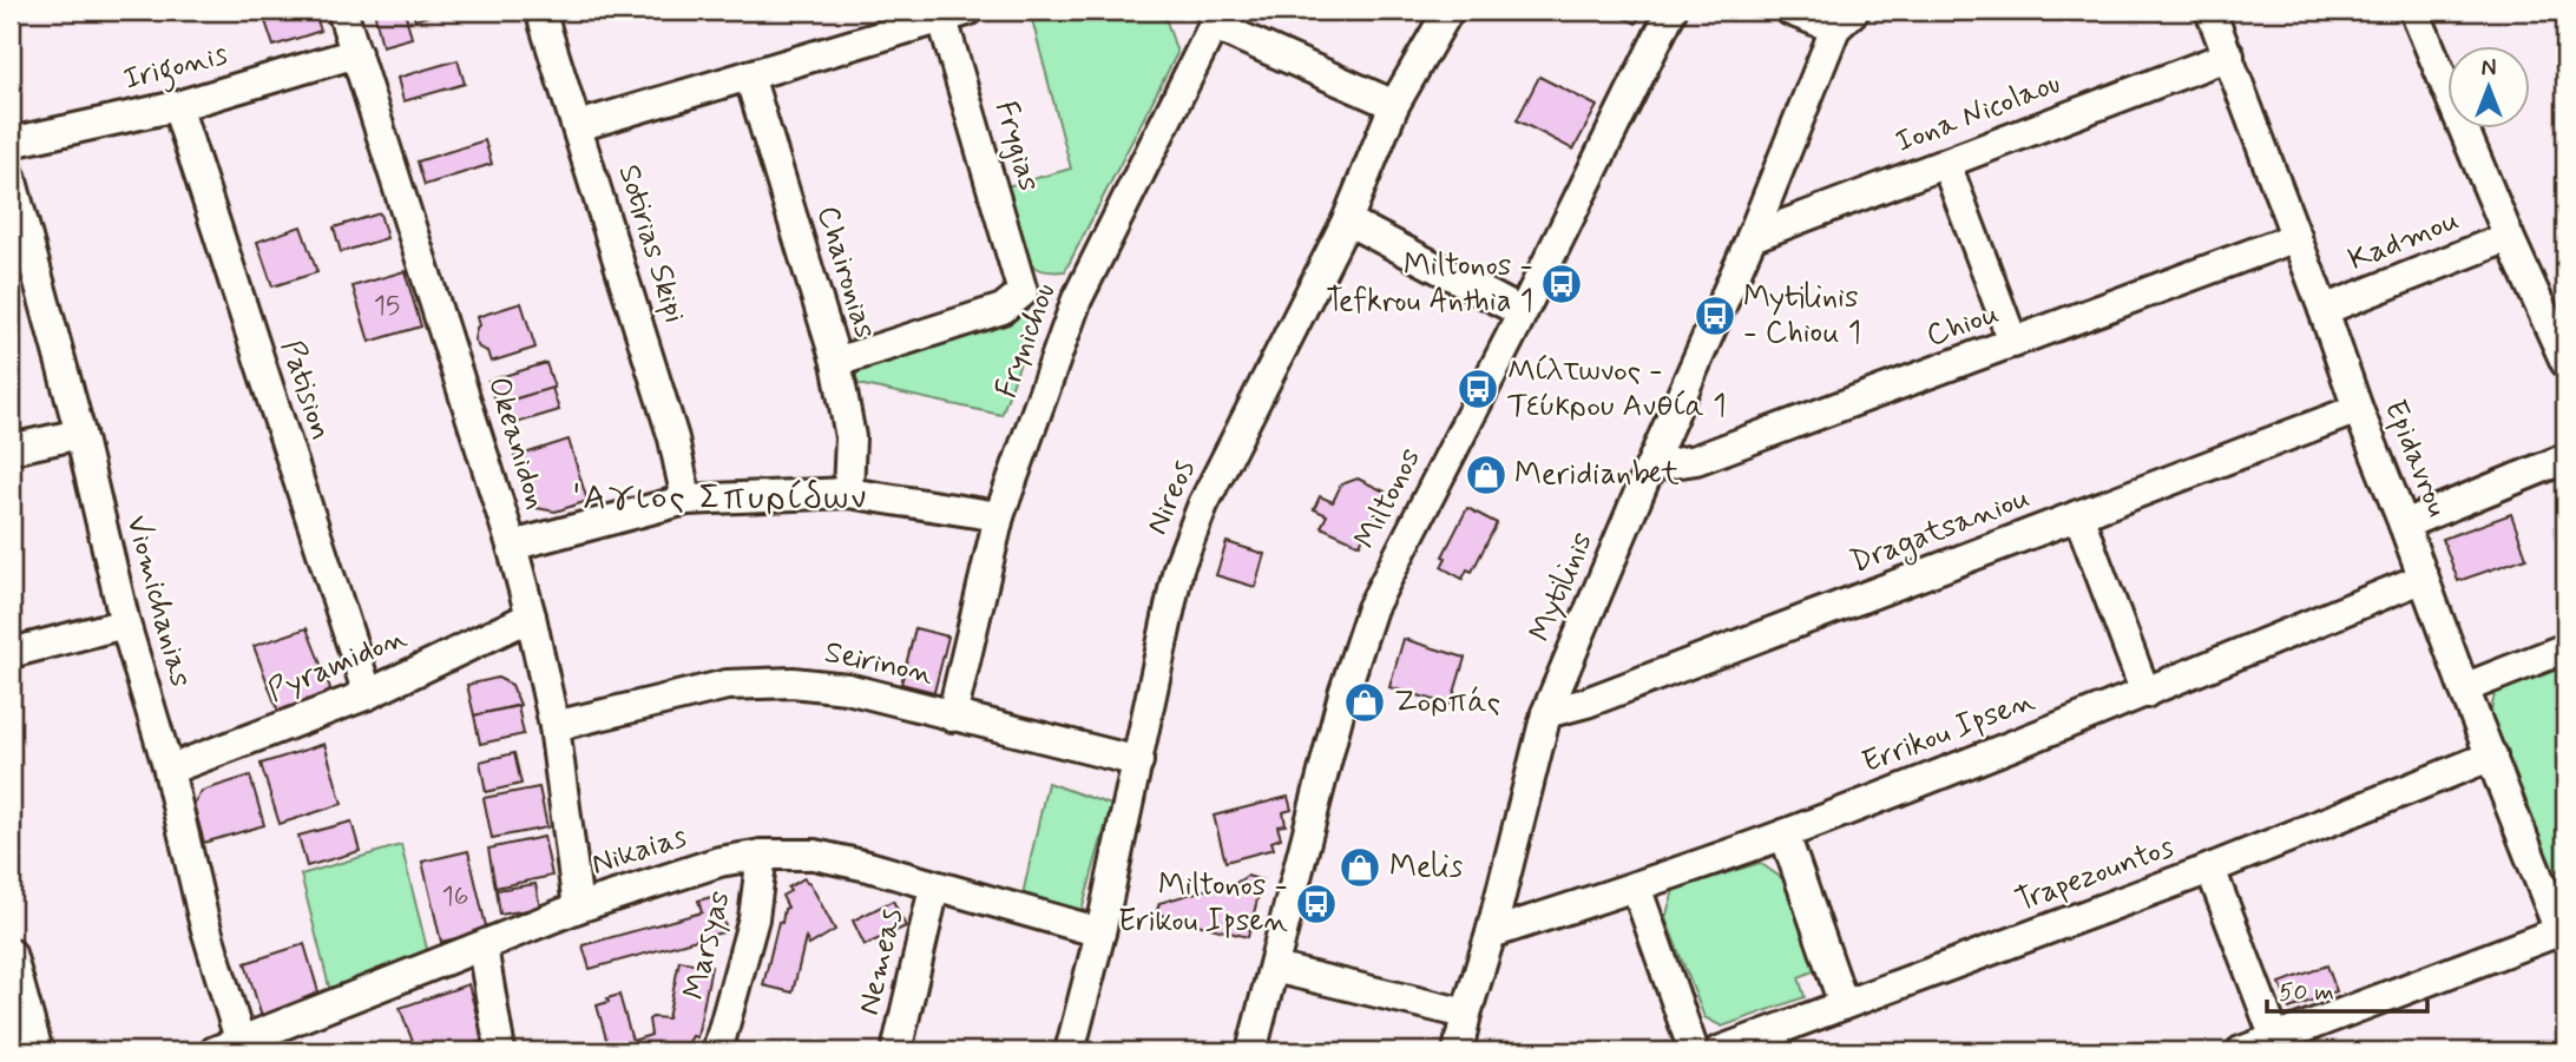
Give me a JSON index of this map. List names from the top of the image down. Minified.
{"streets":{"street":["Irigonis","Iona Nicolaou","Frygias","Kadmou","Sotirias Skipi","Chaironias","Chiou","Frynichou","Patision","Okeanidon","Epidavrou","Nireos","Miltonos","Dragatsaniou","Mytilinis","Viomichanias","Seirinon","Pyramidon","Errikou Ipsen","Nikaias","Trapezountos","Marsyas","Nemeas"]},"crossings":[["Irigonis","Patision"],["Irigonis","Okeanidon"],["Iona Nicolaou","Epidavrou"],["Iona Nicolaou","Mytilinis"],["Frygias","Chaironias"],["Kadmou","Epidavrou"],["Chiou","Epidavrou"],["Chiou","Mytilinis"],["Frynichou","Seirinon"],["Patision","Pyramidon"],["Okeanidon","Seirinon"],["Okeanidon","Pyramidon"],["Okeanidon","Nikaias"],["Epidavrou","Dragatsaniou"],["Epidavrou","Errikou Ipsen"],["Epidavrou","Trapezountos"],["Nireos","Seirinon"],["Nireos","Nikaias"],["Dragatsaniou","Mytilinis"],["Mytilinis","Errikou Ipsen"],["Viomichanias","Pyramidon"],["Viomichanias","Nikaias"],["Nikaias","Marsyas"],["Nikaias","Nemeas"]],"districts":["'Αγιος Σπυρίδων"],"places":{"bus stop":["Miltonos - Tefkrou Anthia 1","Mytilinis - Chiou 1","Μίλτωνος - Τεύκρου Ανθία 1","Miltonos - Erikou Ipsen"],"shop":["Meridianbet","Ζορπάς","Melis"]},"house_numbers":["15","16"],"scale_bar":"50 m","north":"top"}
